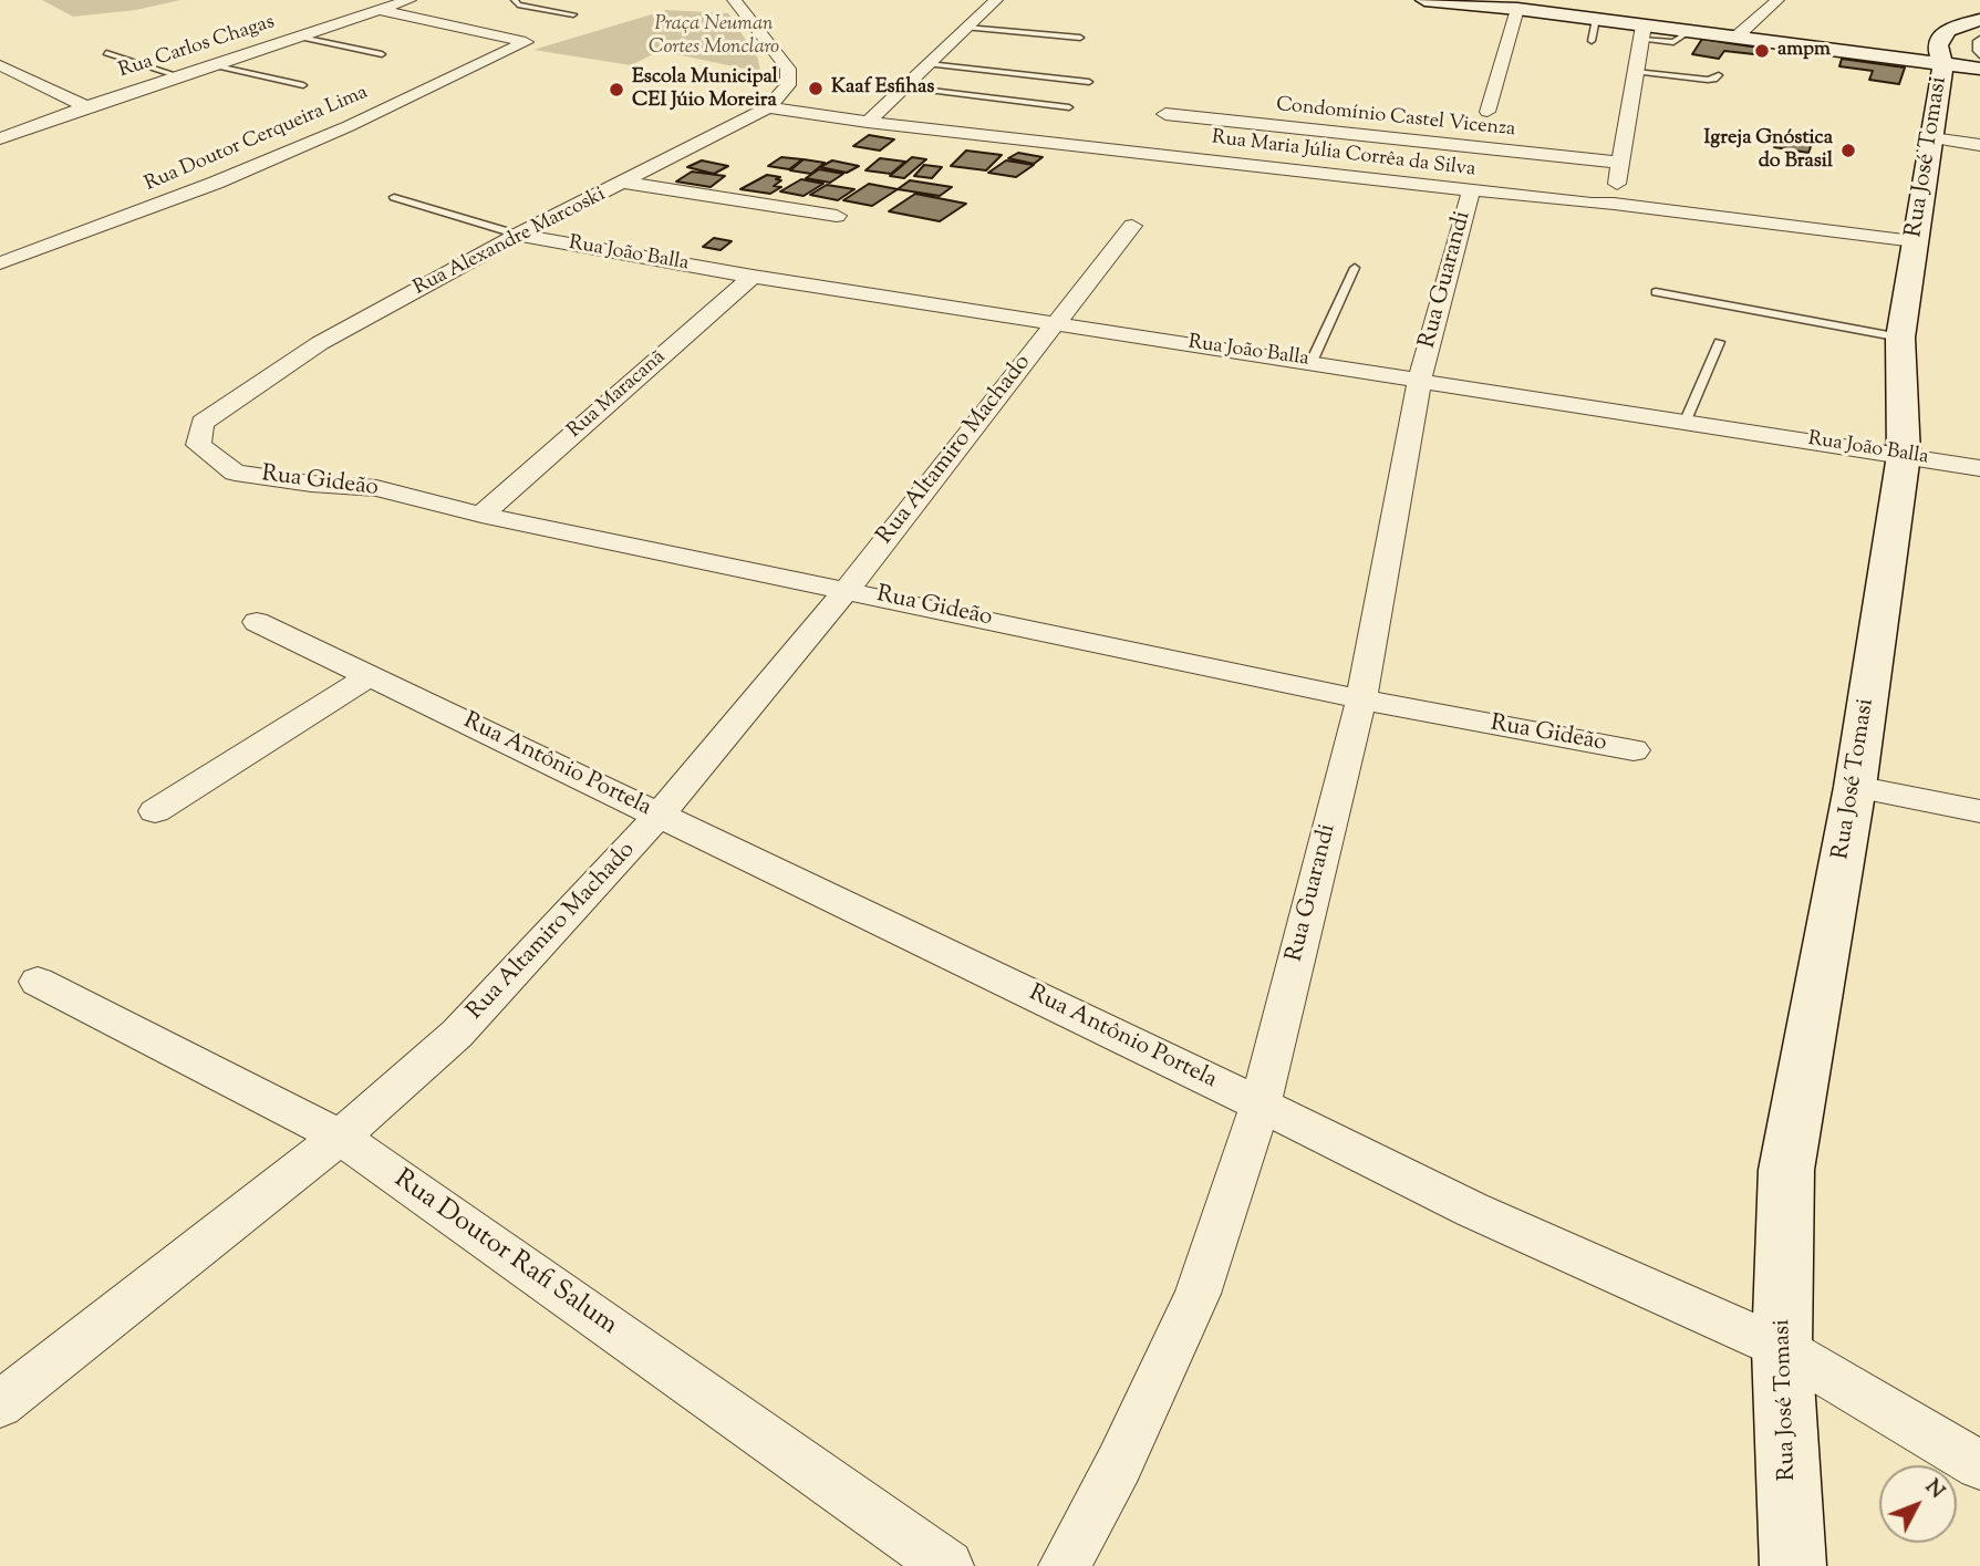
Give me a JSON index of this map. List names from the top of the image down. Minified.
{"streets":{"street":["Rua Carlos Chagas","Condomínio Castel Vicenza","Rua Doutor Cerqueira Lima","Rua Maria Júlia Corrêa da Silva","Rua José Tomasi","Rua Alexandre Marcoski","Rua João Balla","Rua Guarandi","Rua Maracanã","Rua Altamiro Machado","Rua Gideão","Rua Antônio Portela","Rua Doutor Rafi Salum"]},"crossings":[["Rua Carlos Chagas","Rua Doutor Cerqueira Lima"],["Rua Maria Júlia Corrêa da Silva","Rua José Tomasi"],["Rua Maria Júlia Corrêa da Silva","Rua Alexandre Marcoski"],["Rua Maria Júlia Corrêa da Silva","Rua Guarandi"],["Rua José Tomasi","Rua João Balla"],["Rua José Tomasi","Rua Antônio Portela"],["Rua Alexandre Marcoski","Rua João Balla"],["Rua Alexandre Marcoski","Rua Gideão"],["Rua João Balla","Rua Guarandi"],["Rua João Balla","Rua Maracanã"],["Rua João Balla","Rua Altamiro Machado"],["Rua Guarandi","Rua Gideão"],["Rua Guarandi","Rua Antônio Portela"],["Rua Maracanã","Rua Gideão"],["Rua Altamiro Machado","Rua Gideão"],["Rua Altamiro Machado","Rua Antônio Portela"],["Rua Altamiro Machado","Rua Doutor Rafi Salum"]],"parks":["Praça Neuman Cortes Monclaro"],"places":["ampm","Kaaf Esfihas","Escola Municipal CEI Júio Moreira","Igreja Gnóstica do Brasil"],"north":"top right"}
